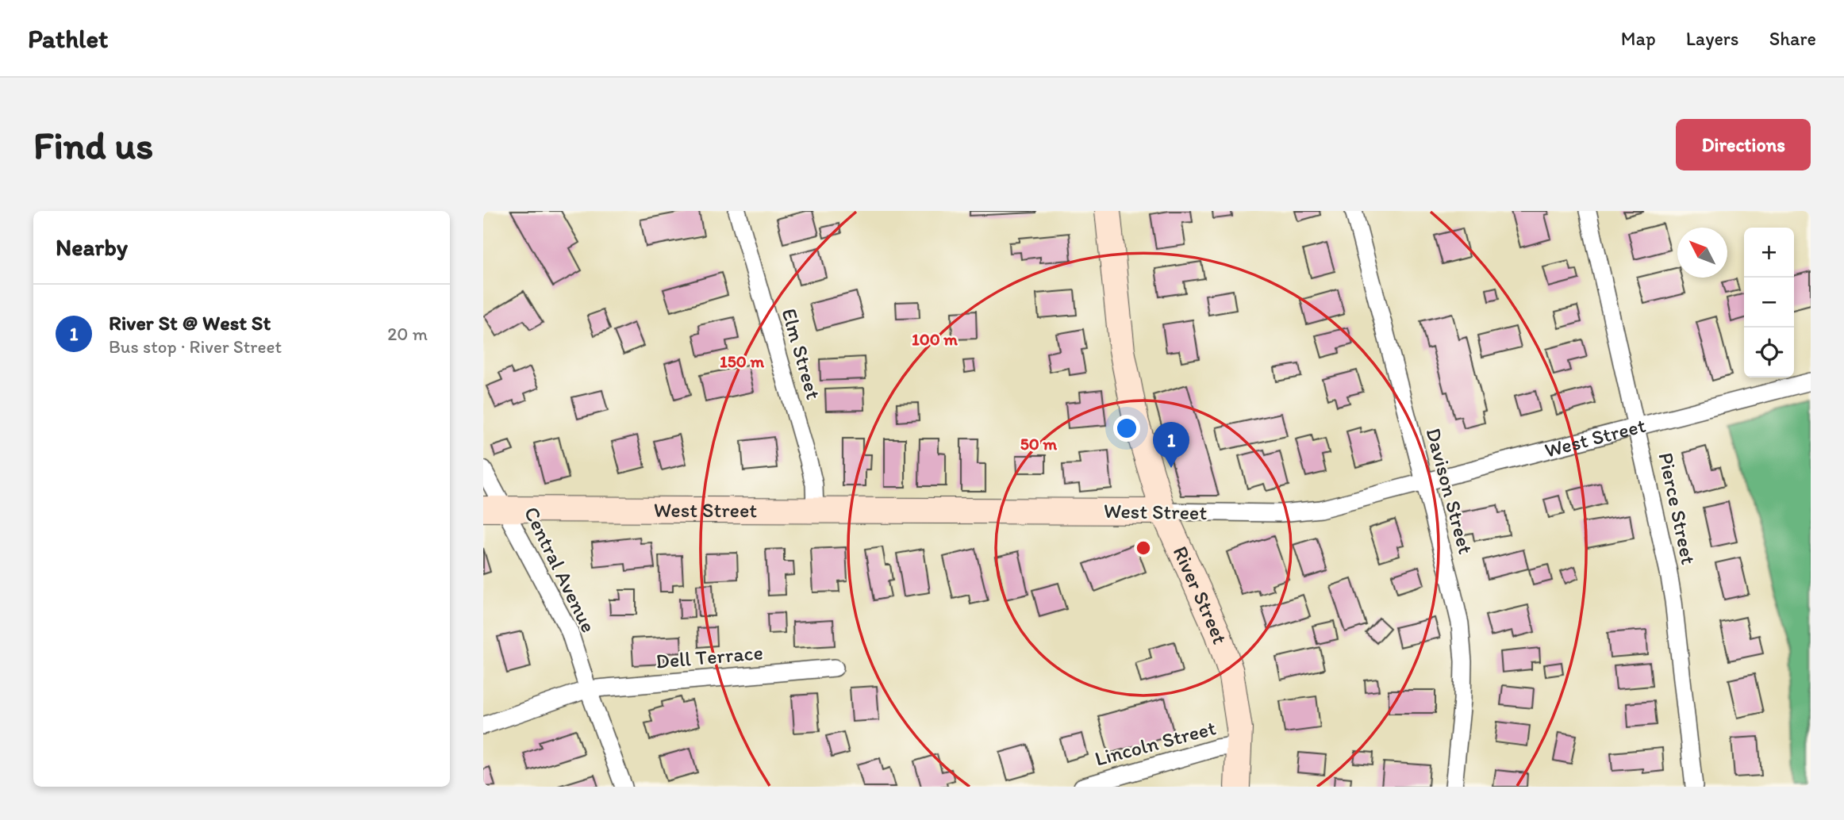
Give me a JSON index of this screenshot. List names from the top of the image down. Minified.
{"streets":{"main road":["West Street","River Street"],"street":["Elm Street","Davison Street","Pierce Street","Central Avenue","Dell Terrace","Lincoln Street"]},"crossings":[["Elm Street","West Street"],["West Street","Davison Street"],["West Street","Pierce Street"],["West Street","Central Avenue"],["West Street","River Street"],["Central Avenue","Dell Terrace"],["River Street","Lincoln Street"]],"north":"top left","page":{"header":"Pathlet","nav":["Map","Layers","Share"],"buttons":"Directions","title":"Find us","heading":"Nearby","map_buttons":["+","−"],"list":[{"mark":"1","name":"River St @ West St","note":"Bus stop · River Street","value":"20 m"}],"pins":"1"},"rings":["100 m","150 m","50 m"]}
